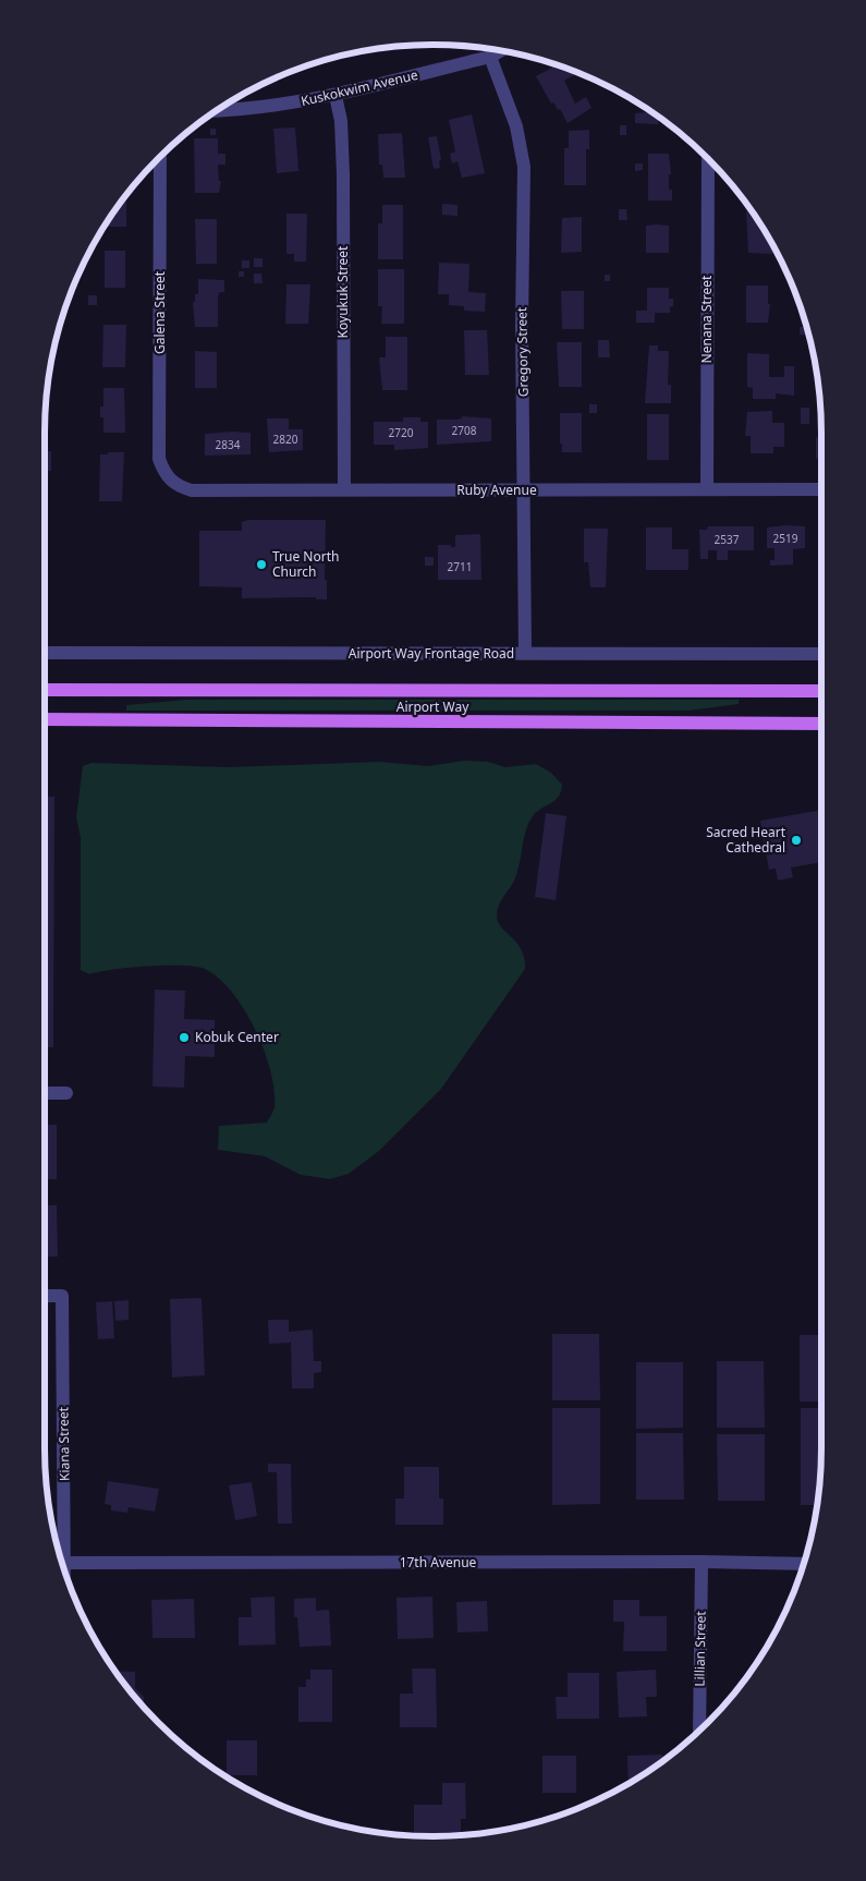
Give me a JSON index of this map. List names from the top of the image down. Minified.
{"streets":{"main road":["Airport Way"],"street":["Kuskokwim Avenue","Koyukuk Street","Galena Street","Nenana Street","Gregory Street","Ruby Avenue","Airport Way Frontage Road","Kiana Street","17th Avenue","Lillian Street"]},"crossings":[["Kuskokwim Avenue","Koyukuk Street"],["Kuskokwim Avenue","Gregory Street"],["Koyukuk Street","Ruby Avenue"],["Galena Street","Ruby Avenue"],["Nenana Street","Ruby Avenue"],["Gregory Street","Ruby Avenue"],["Gregory Street","Airport Way Frontage Road"],["Kiana Street","17th Avenue"],["17th Avenue","Lillian Street"]],"places":["True North Church","Sacred Heart Cathedral","Kobuk Center"],"house_numbers":["2708","2720","2820","2834","2519","2537","2711"]}
